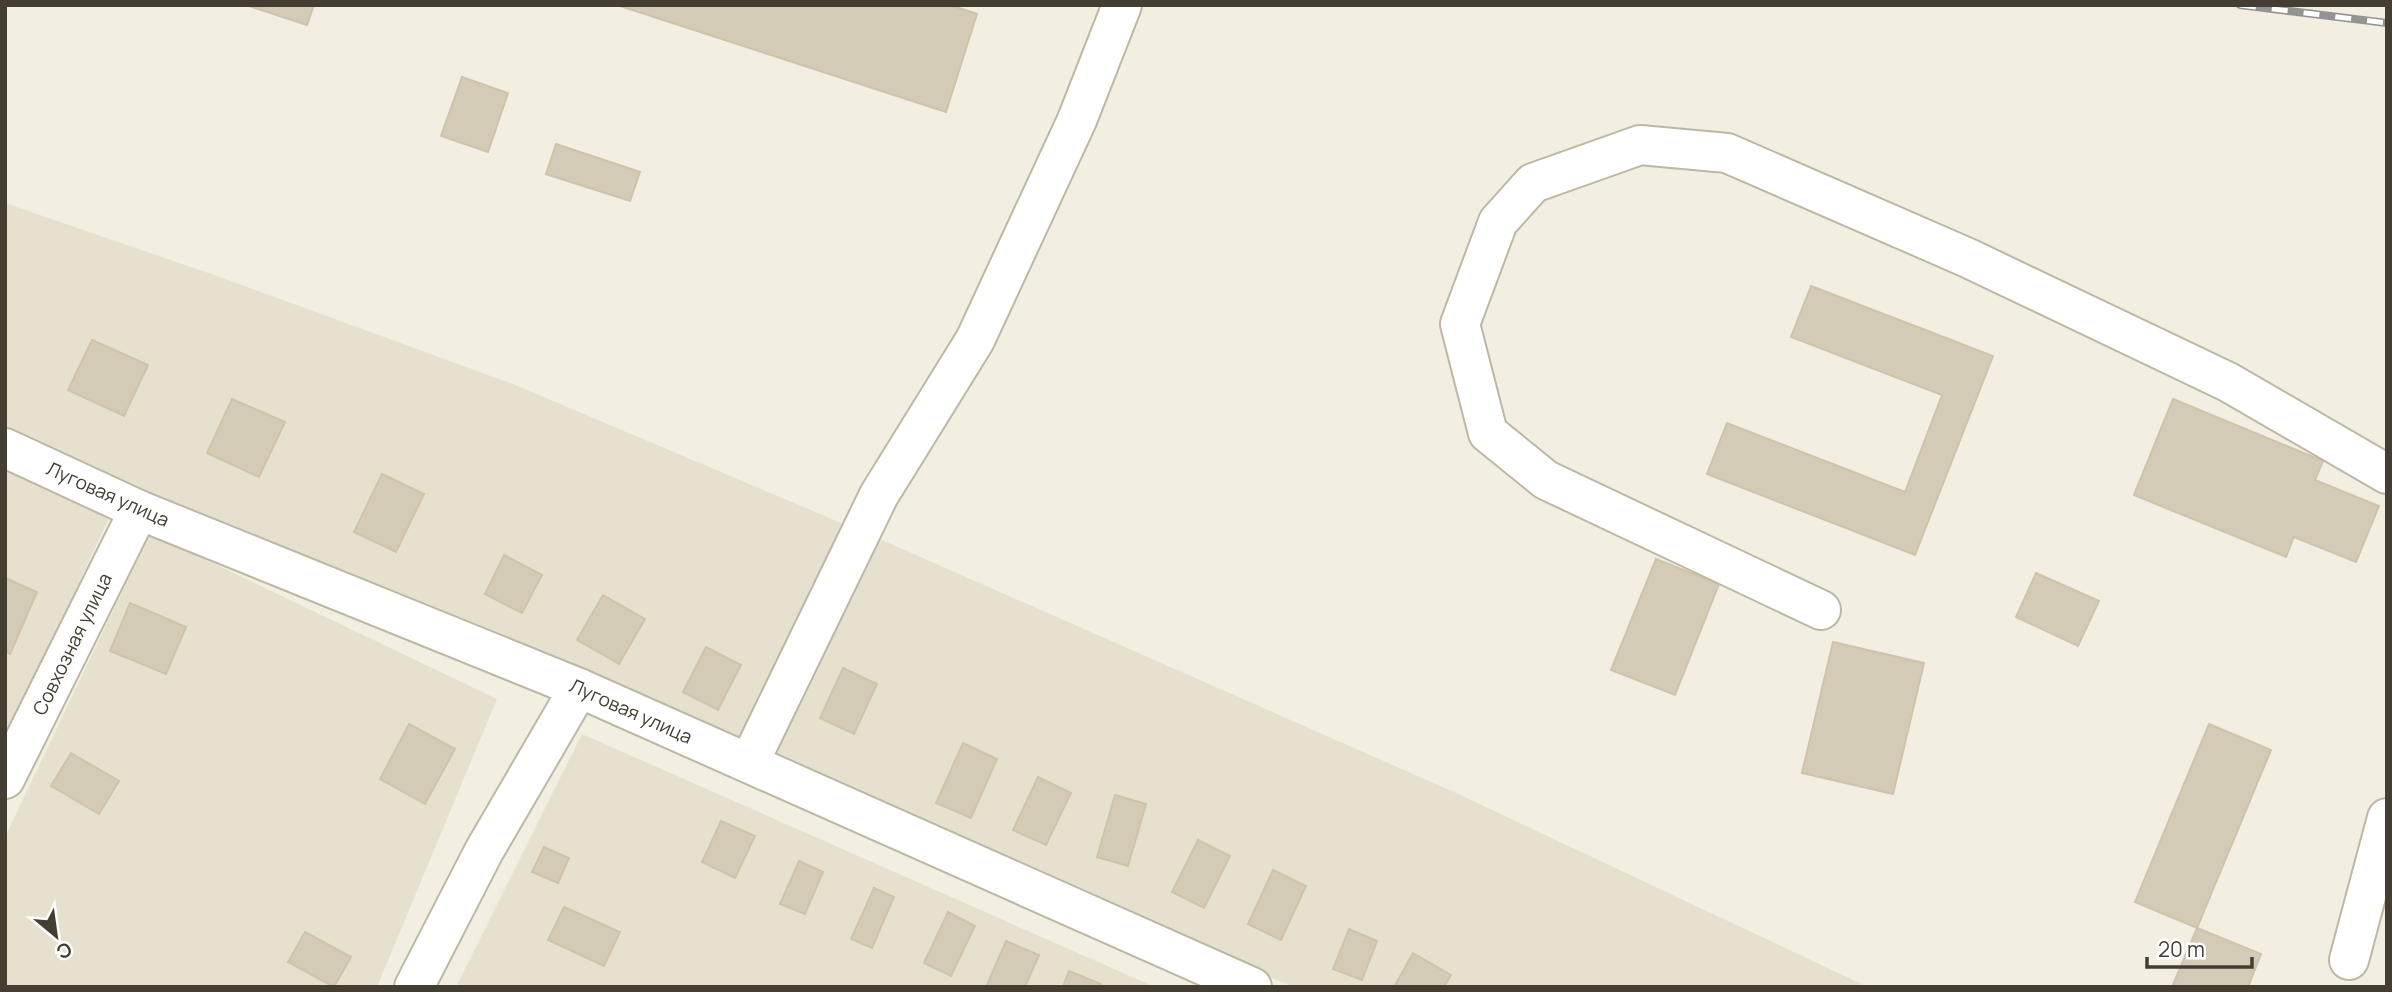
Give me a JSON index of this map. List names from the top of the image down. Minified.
{"streets":{"street":["Луговая улица","Совхозная улица"]},"crossings":[["Луговая улица","Совхозная улица"]],"scale_bar":"20 m","north":"bottom right"}
